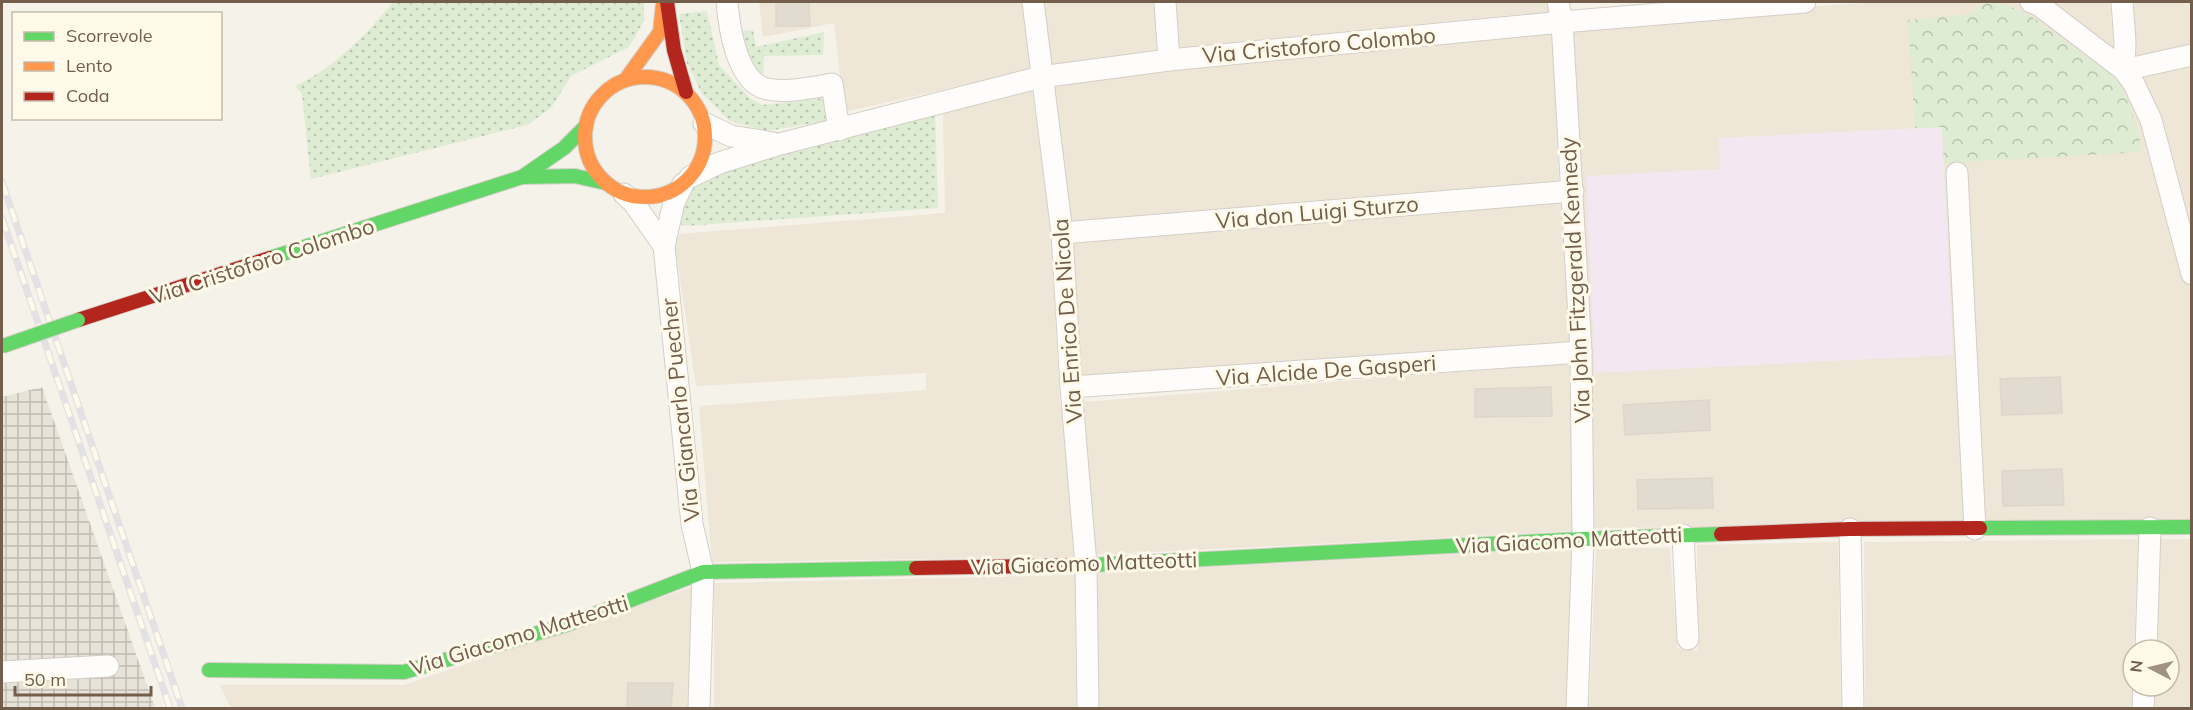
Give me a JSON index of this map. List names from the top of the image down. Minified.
{"streets":{"street":["Via Cristoforo Colombo","Via don Luigi Sturzo","Via John Fitzgerald Kennedy","Via Enrico De Nicola","Via Alcide De Gasperi","Via Giancarlo Puecher","Via Giacomo Matteotti"]},"crossings":[["Via Cristoforo Colombo","Via John Fitzgerald Kennedy"],["Via Cristoforo Colombo","Via Enrico De Nicola"],["Via Cristoforo Colombo","Via Giancarlo Puecher"],["Via don Luigi Sturzo","Via John Fitzgerald Kennedy"],["Via don Luigi Sturzo","Via Enrico De Nicola"],["Via John Fitzgerald Kennedy","Via Alcide De Gasperi"],["Via John Fitzgerald Kennedy","Via Giacomo Matteotti"],["Via Enrico De Nicola","Via Alcide De Gasperi"],["Via Enrico De Nicola","Via Giacomo Matteotti"],["Via Giancarlo Puecher","Via Giacomo Matteotti"]],"legend":["Scorrevole","Lento","Coda"],"scale_bar":"50 m","north":"left"}
